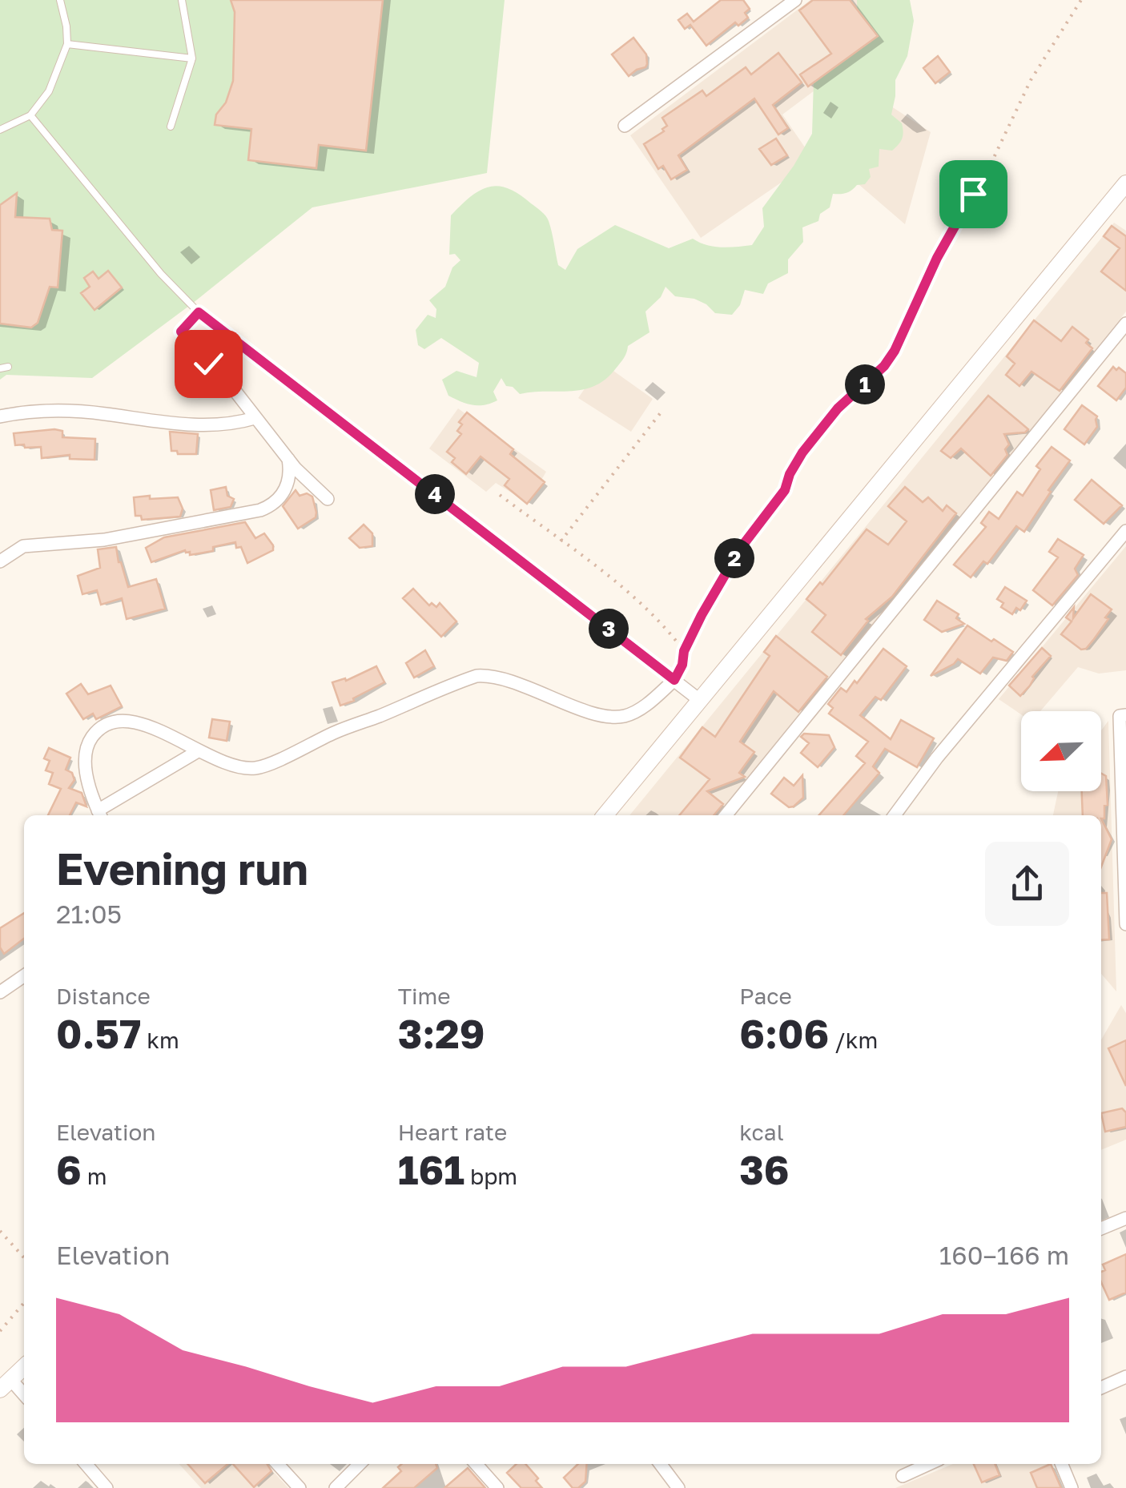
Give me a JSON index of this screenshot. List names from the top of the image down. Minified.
{"north":"bottom left","page":{"pins":["1","4","2","3"],"heading":["Evening run","21:05"],"stats":[["Distance","0.57 km"],["Time","3:29"],["Pace","6:06 /km"],["Elevation","6 m"],["Heart rate","161 bpm"],["kcal","36"]],"chart":["Elevation","160–166 m"]}}
